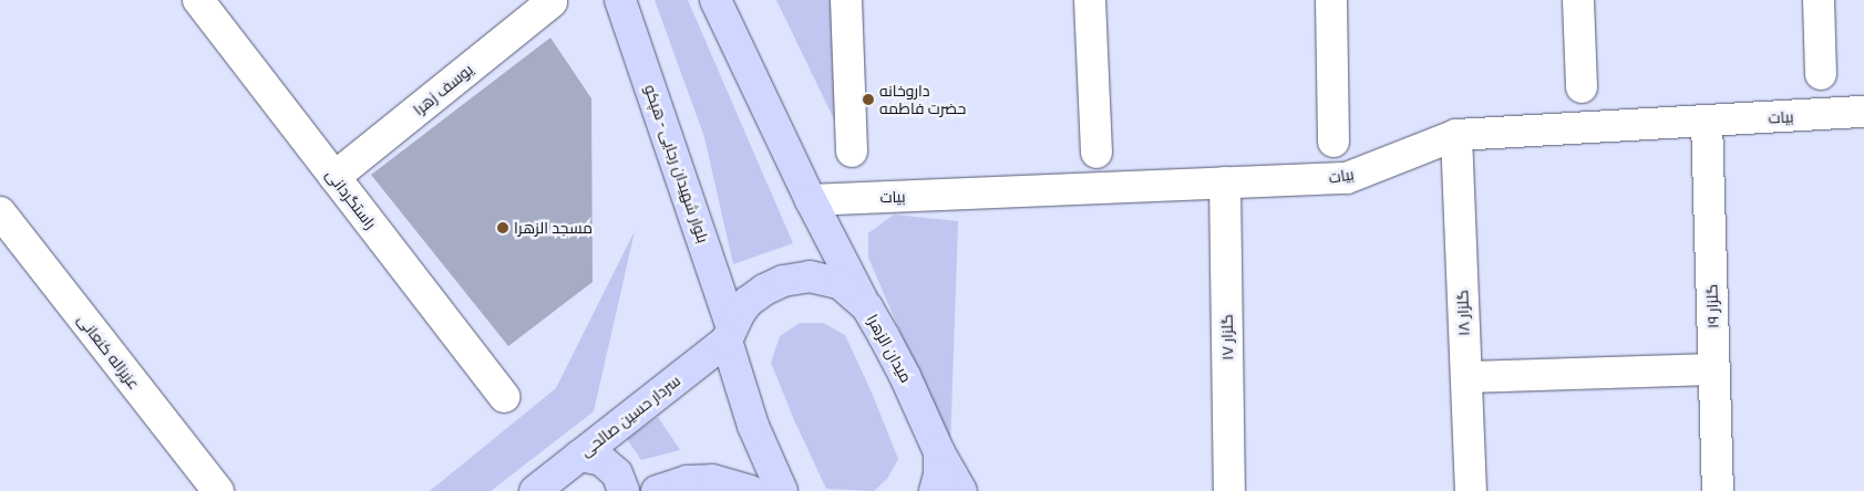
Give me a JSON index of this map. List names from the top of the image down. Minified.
{"streets":{"main road":["بلوار شهیدان رجایی - هپکو","میدان الزهرا","سردار حسین صالحی"],"street":["یوسف زهرا","بیات","راستگردانی","گلزار ۱۹","گلزار ۱۸","گلزار ۱۷","عزیزاله کنعانی"]},"crossings":[["یوسف زهرا","راستگردانی"],["بیات","گلزار ۱۹"],["بیات","گلزار ۱۸"],["بیات","گلزار ۱۷"],["بلوار شهیدان رجایی - هپکو","میدان الزهرا"],["بلوار شهیدان رجایی - هپکو","سردار حسین صالحی"],["میدان الزهرا","سردار حسین صالحی"]],"places":["داروخانه حضرت فاطمه","مسجد الزهرا"]}
